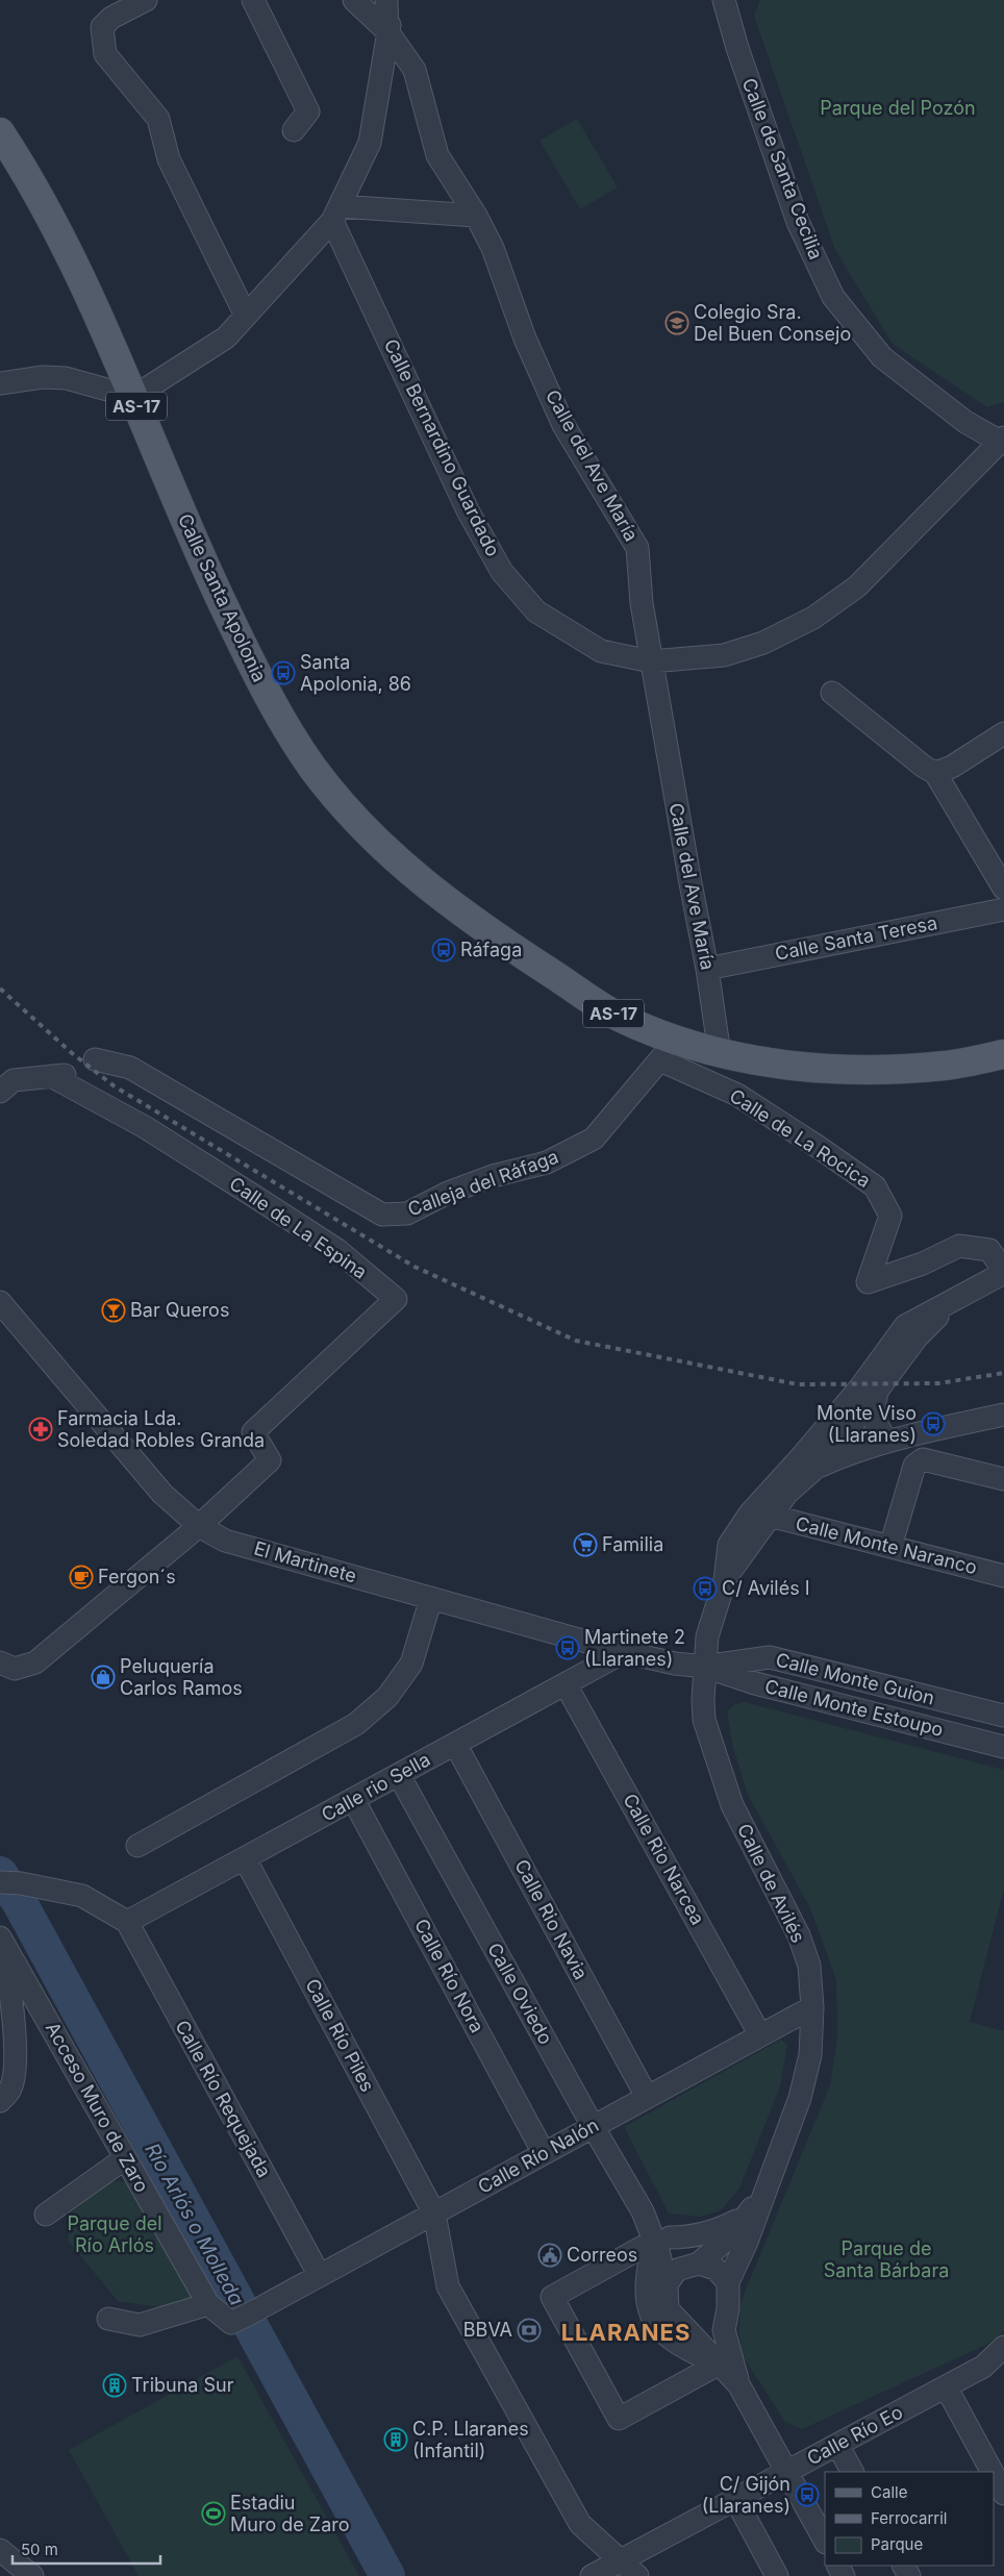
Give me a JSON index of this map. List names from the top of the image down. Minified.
{"streets":{"main road":["AS-17","Calle Santa Apolonia"],"street":["Calle de Santa Cecilia","Calle Bernardino Guardado","Calle del Ave María","Calle Santa Teresa","Calle de La Rocica","Calleja del Ráfaga","Calle de La Espina","Calle Monte Naranco","El Martinete","Calle Monte Guion","Calle Monte Estoupo","Calle rio Sella","Calle Rio Narcea","Calle de Avilés","Calle Rio Navia","Calle Río Nora","Calle Oviedo","Calle Río Piles","Calle Río Requejada","Acceso Muro de Zaro","Calle Río Nalón","Calle Río Eo"]},"crossings":[["Calle de Santa Cecilia","Calle Bernardino Guardado"],["Calle Bernardino Guardado","Calle del Ave María"],["Calle del Ave María","Calle Santa Apolonia"],["Calle del Ave María","Calle Santa Teresa"],["Calle Santa Apolonia","Calle de La Rocica"],["Calle Santa Apolonia","Calleja del Ráfaga"],["Calle de La Rocica","Calleja del Ráfaga"],["Calle de La Rocica","Calle de Avilés"],["Calle de La Espina","El Martinete"],["Calle Monte Naranco","Calle de Avilés"],["El Martinete","Calle Monte Guion"],["El Martinete","Calle Monte Estoupo"],["El Martinete","Calle rio Sella"],["El Martinete","Calle de Avilés"],["Calle Monte Guion","Calle Monte Estoupo"],["Calle Monte Guion","Calle de Avilés"],["Calle Monte Estoupo","Calle de Avilés"],["Calle rio Sella","Calle Rio Narcea"],["Calle rio Sella","Calle Rio Navia"],["Calle rio Sella","Calle Río Nora"],["Calle rio Sella","Calle Oviedo"],["Calle rio Sella","Calle Río Piles"],["Calle rio Sella","Calle Río Requejada"],["Calle Rio Narcea","Calle Río Nalón"],["Calle de Avilés","Calle Oviedo"],["Calle de Avilés","Calle Río Nalón"],["Calle Rio Navia","Calle Río Nalón"],["Calle Río Nora","Calle Río Nalón"],["Calle Oviedo","Calle Río Nalón"],["Calle Río Piles","Calle Río Nalón"],["Calle Río Piles","Calle Río Eo"],["Calle Río Requejada","Calle Río Nalón"],["Acceso Muro de Zaro","Calle Río Nalón"]],"districts":["LLARANES"],"water":["Río Arlós o Molleda"],"parks":["Parque del Pozón","Parque del Río Arlós","Parque de Santa Bárbara"],"places":{"school or university":["Colegio Sra. Del Buen Consejo"],"bus stop":["Santa Apolonia, 86","Ráfaga","Monte Viso (Llaranes)","C/ Avilés I","Martinete 2 (Llaranes)","C/ Gijón (Llaranes)"],"bar":["Bar Queros"],"pharmacy":["Farmacia Lda. Soledad Robles Granda"],"supermarket":["Familia"],"cafe":["Fergon´s"],"shop":["Peluquería Carlos Ramos"],"public building":["Correos"],"bank":["BBVA"],"building":["Tribuna Sur","C.P. Llaranes (Infantil)"],"sports":["Estadiu Muro de Zaro"]},"legend":["Calle","Ferrocarril","Parque"],"scale_bar":"50 m"}
